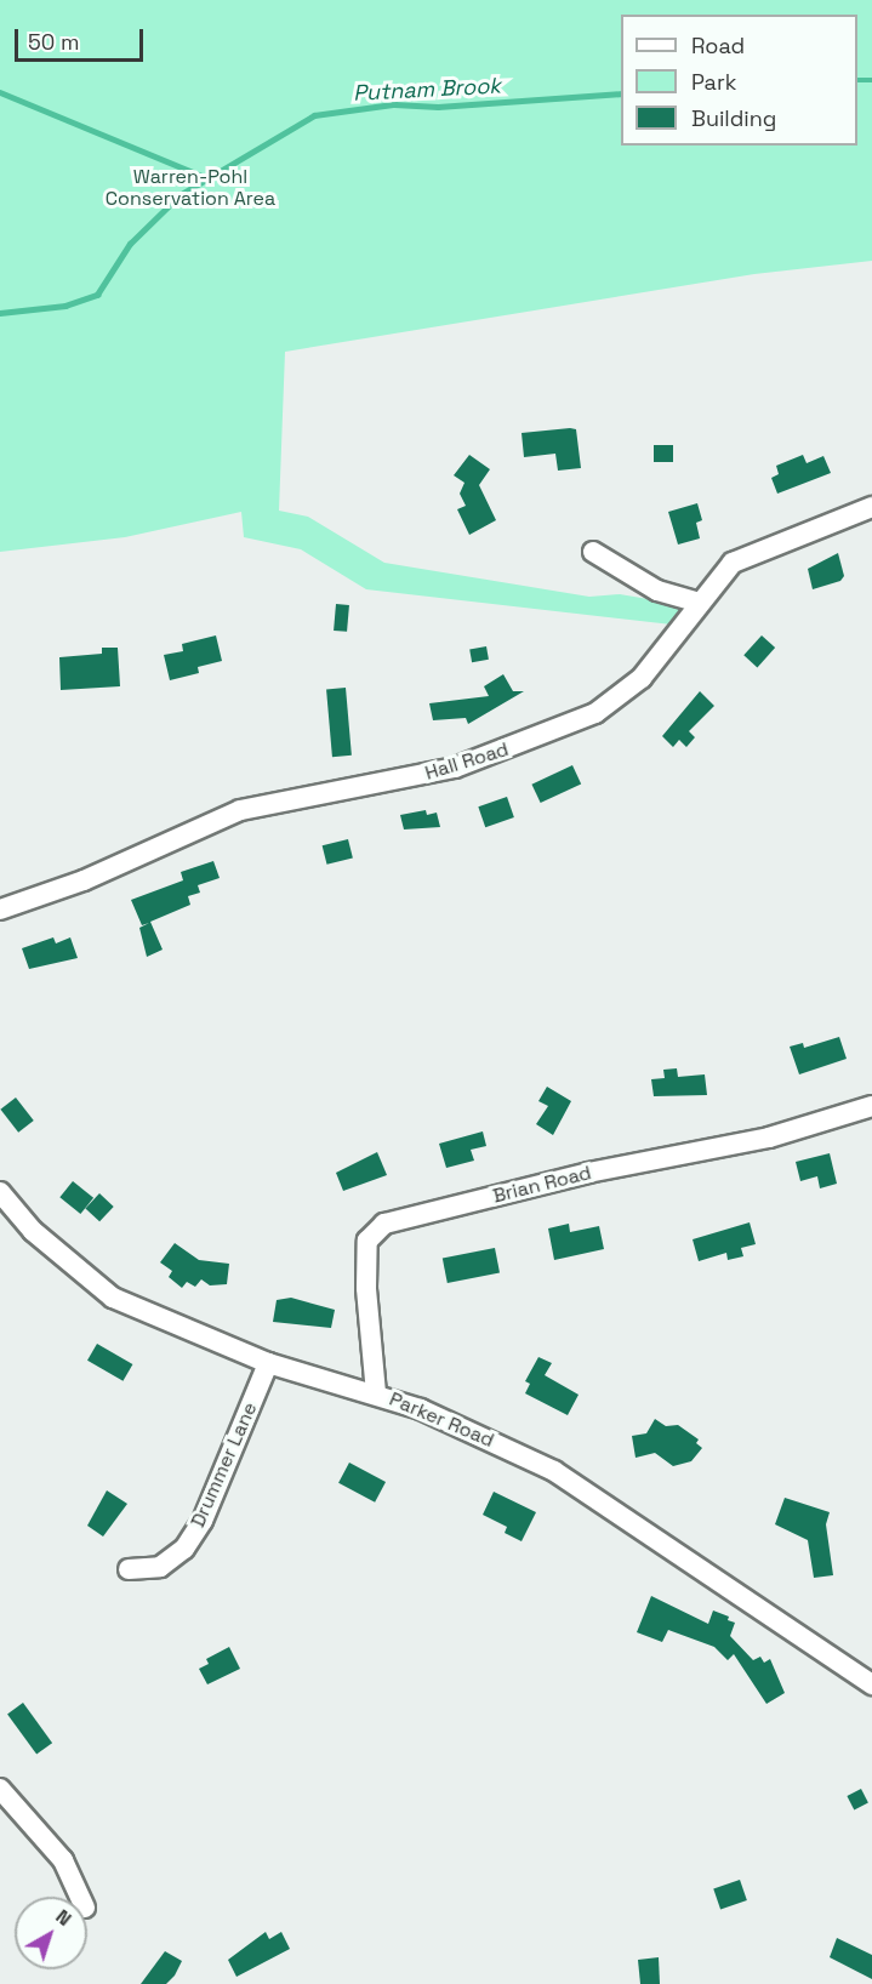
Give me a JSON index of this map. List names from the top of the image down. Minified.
{"streets":{"street":["Hall Road","Brian Road","Parker Road","Drummer Lane"]},"crossings":[["Brian Road","Parker Road"],["Parker Road","Drummer Lane"]],"water":["Putnam Brook"],"parks":["Warren-Pohl Conservation Area"],"legend":["Road","Park","Building"],"scale_bar":"50 m","north":"top right"}
